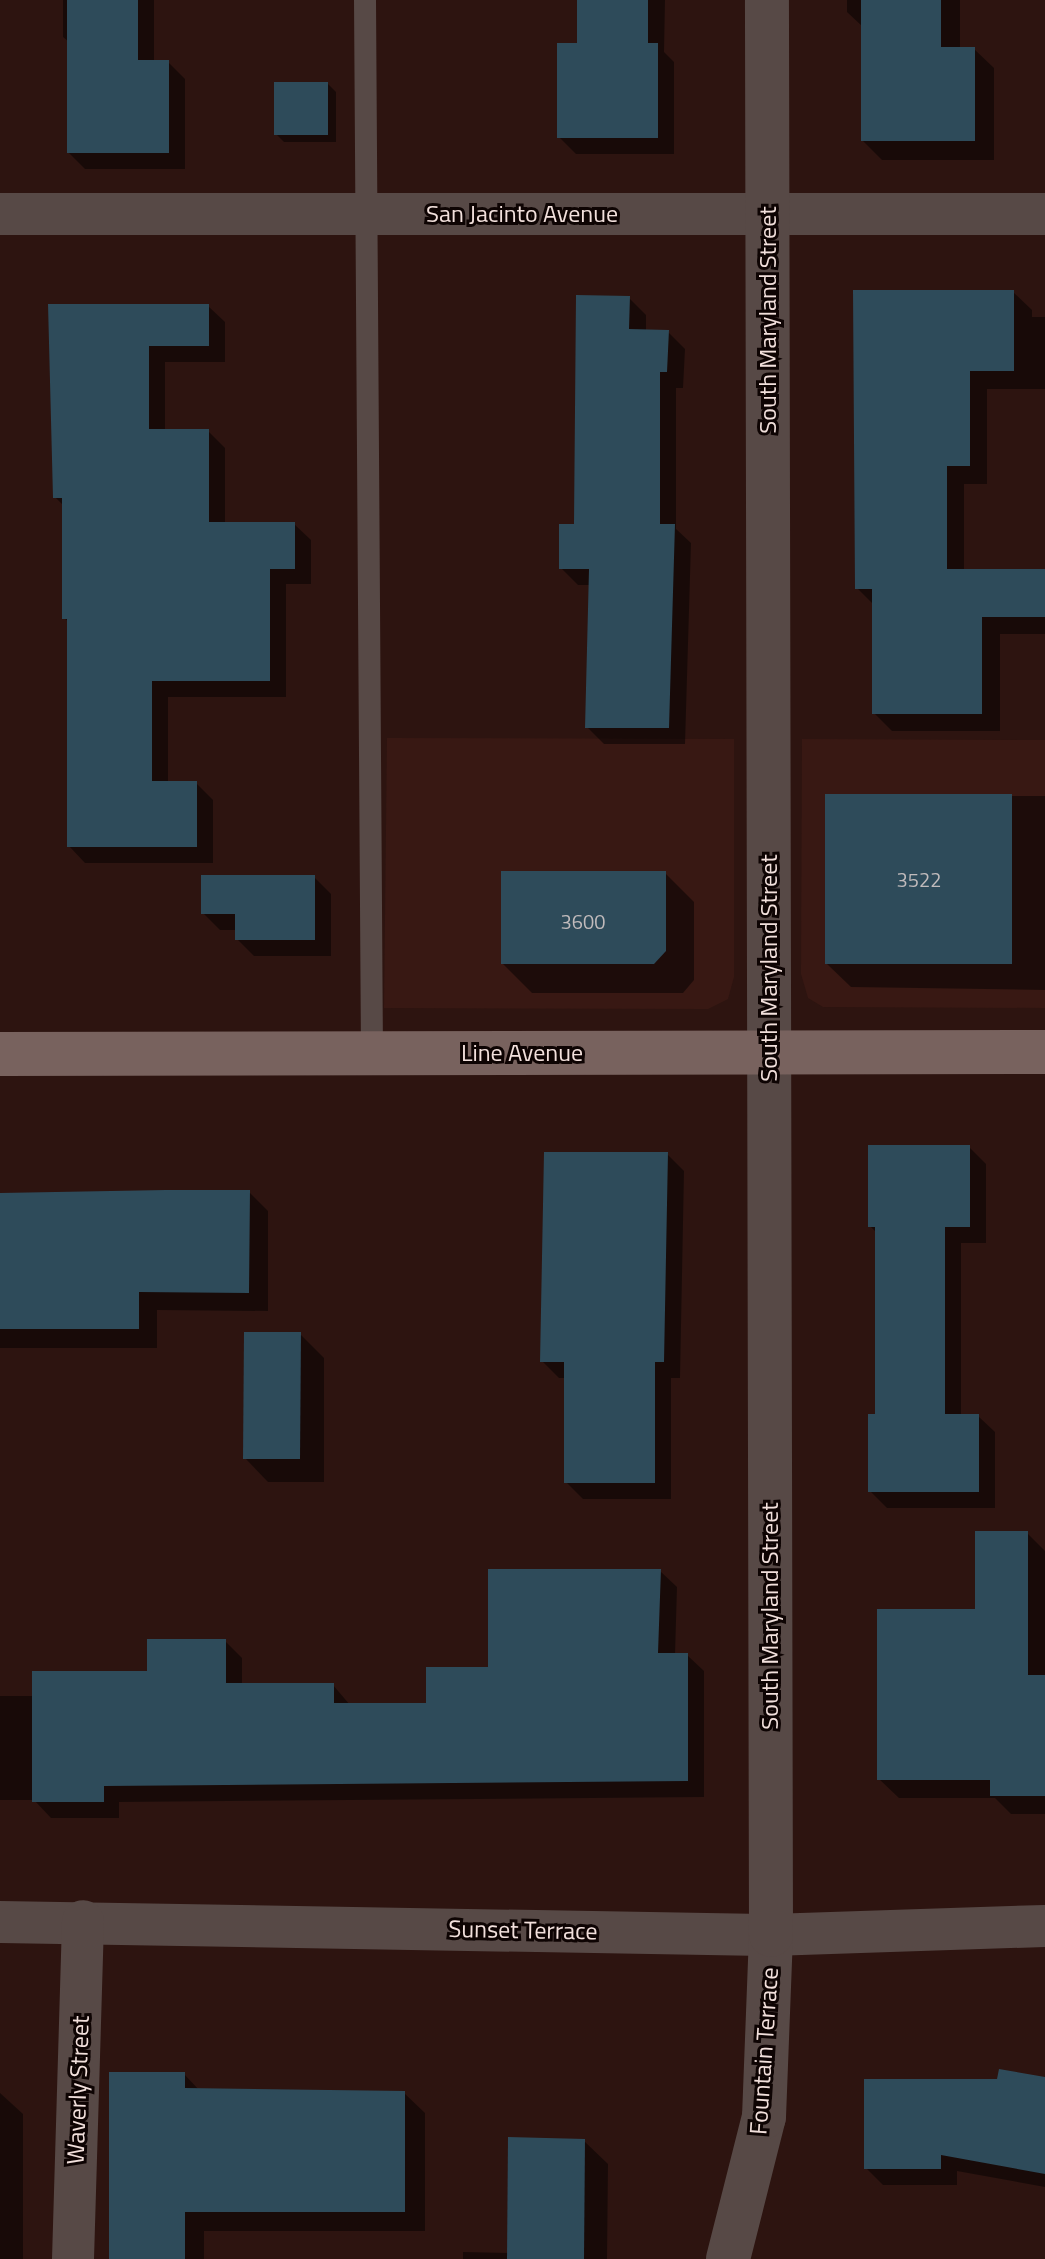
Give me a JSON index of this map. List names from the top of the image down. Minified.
{"streets":{"main road":["Line Avenue"],"street":["San Jacinto Avenue","South Maryland Street","Sunset Terrace","Fountain Terrace","Waverly Street"]},"crossings":[["San Jacinto Avenue","South Maryland Street"],["South Maryland Street","Line Avenue"],["South Maryland Street","Sunset Terrace"],["South Maryland Street","Fountain Terrace"],["Sunset Terrace","Fountain Terrace"],["Sunset Terrace","Waverly Street"]],"house_numbers":["3522","3600"]}
